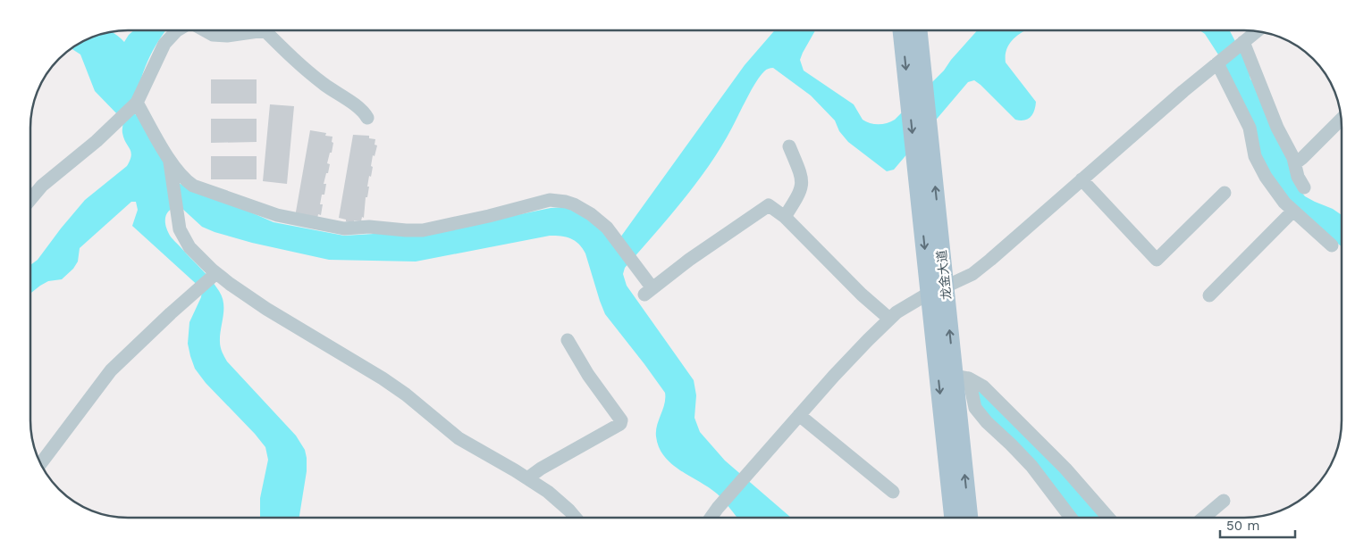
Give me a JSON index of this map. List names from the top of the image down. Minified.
{"streets":{"main road":["龙金大道"]},"scale_bar":"50 m"}
